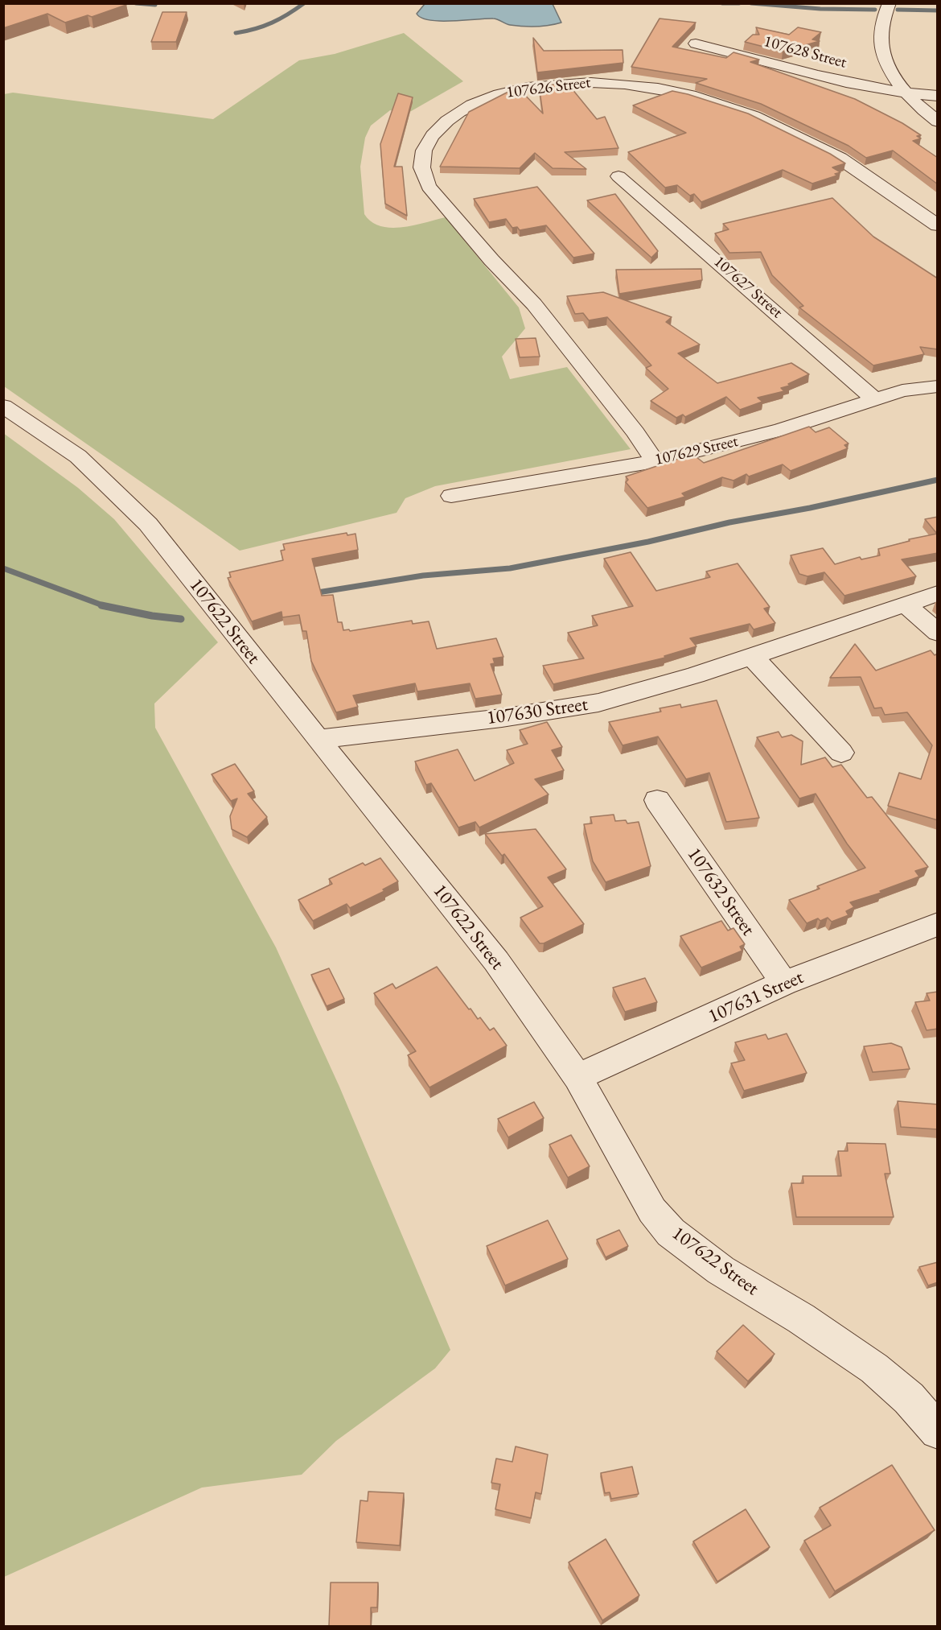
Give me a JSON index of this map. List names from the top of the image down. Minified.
{"streets":{"street":["107628 Street","107626 Street","107627 Street","107629 Street","107622 Street","107630 Street","107632 Street","107631 Street"]},"crossings":[["107626 Street","107629 Street"],["107627 Street","107629 Street"],["107622 Street","107630 Street"],["107622 Street","107631 Street"],["107632 Street","107631 Street"]]}
